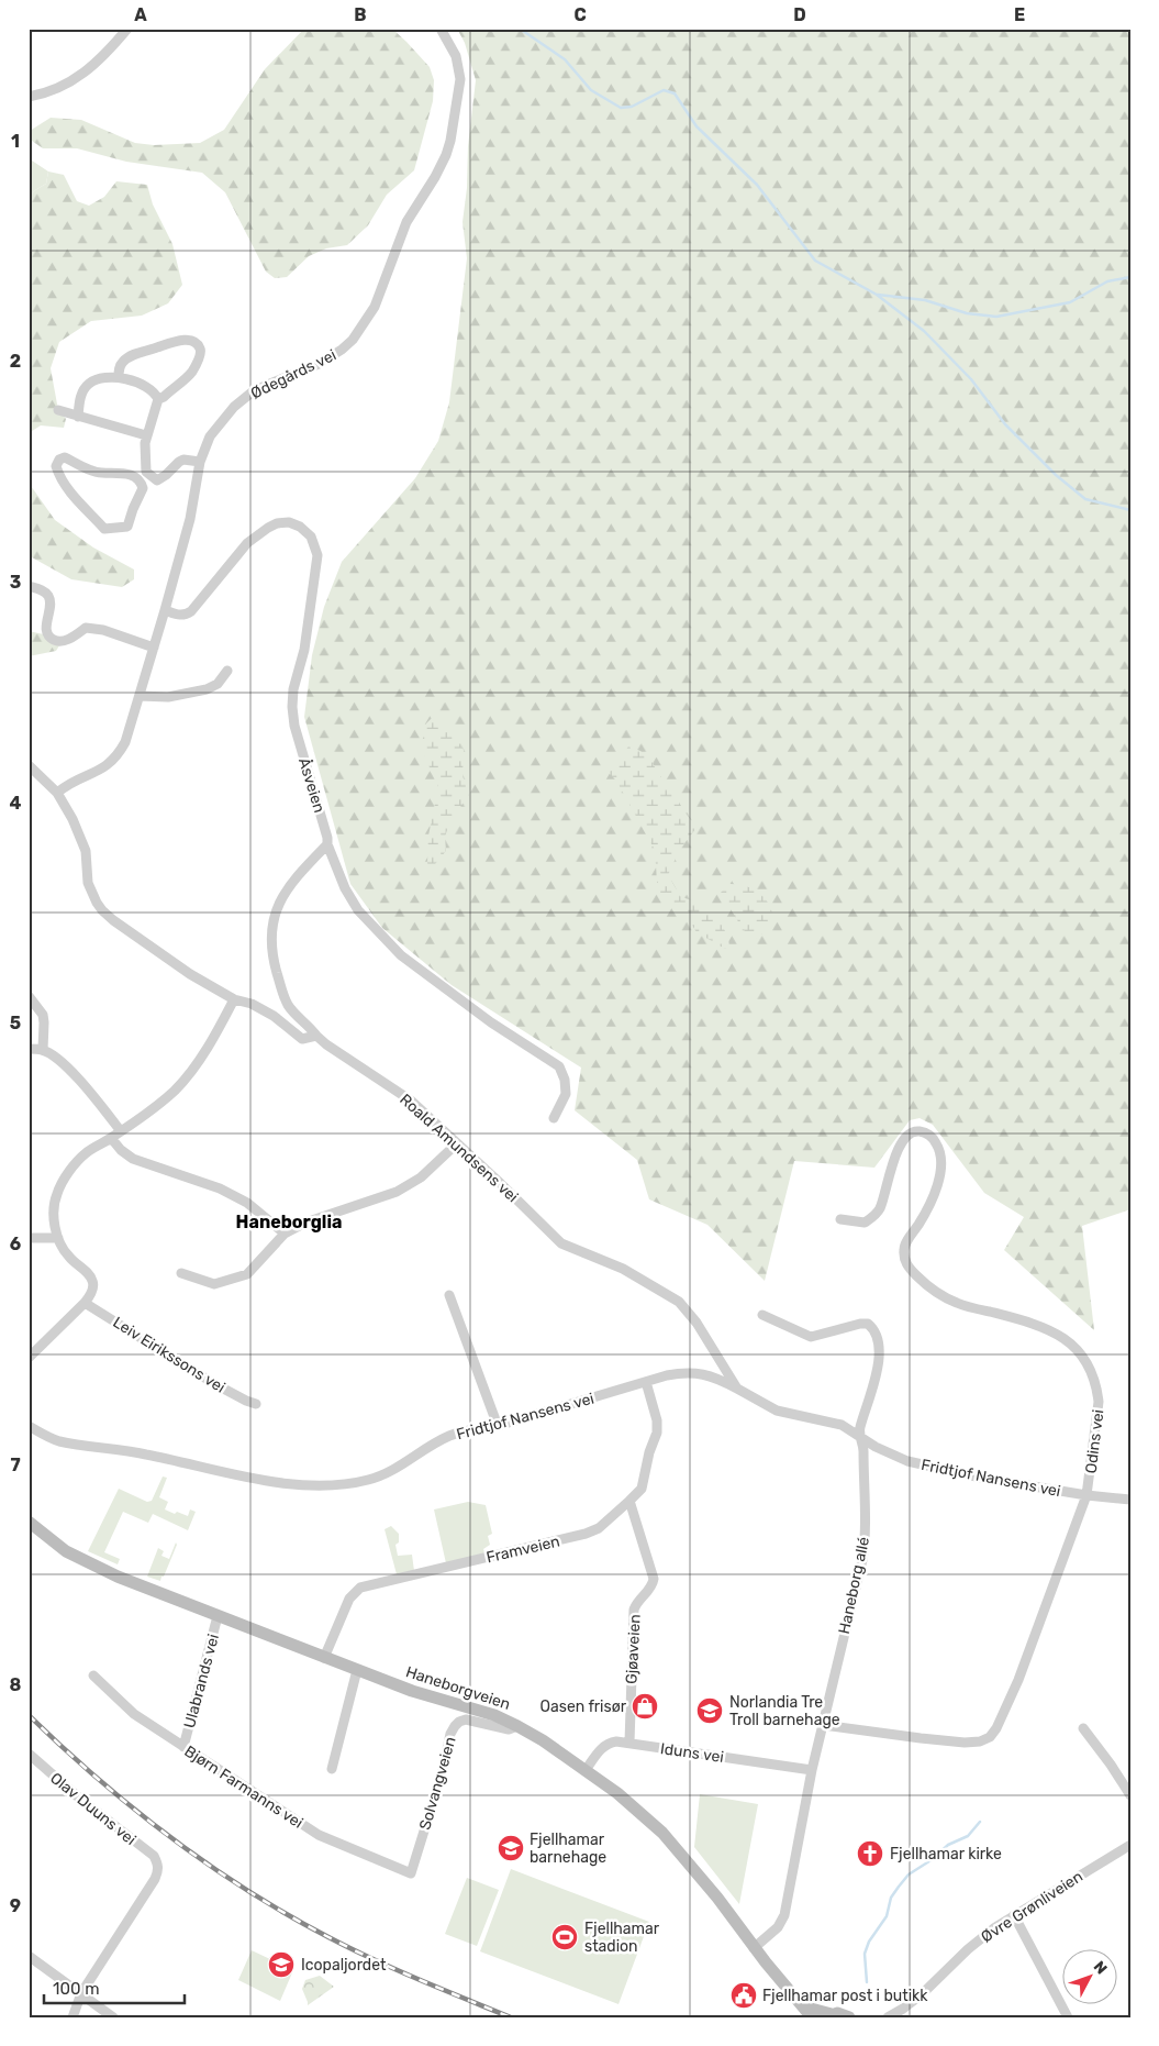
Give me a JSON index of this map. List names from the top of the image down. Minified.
{"streets":{"street":["Ødegårds vei","Åsveien","Roald Amundsens vei","Leiv Eirikssons vei","Fridtjof Nansens vei","Odins vei","Framveien","Haneborg allé","Gjøaveien","Ulabrands vei","Haneborgveien","Iduns vei","Solvangveien","Bjørn Farmanns vei","Olav Duuns vei","Øvre Grønliveien"]},"crossings":[["Ødegårds vei","Åsveien"],["Ødegårds vei","Roald Amundsens vei"],["Roald Amundsens vei","Fridtjof Nansens vei"],["Fridtjof Nansens vei","Odins vei"],["Fridtjof Nansens vei","Framveien"],["Fridtjof Nansens vei","Haneborg allé"],["Odins vei","Haneborg allé"],["Framveien","Gjøaveien"],["Framveien","Haneborgveien"],["Haneborg allé","Haneborgveien"],["Haneborg allé","Iduns vei"],["Gjøaveien","Iduns vei"],["Ulabrands vei","Haneborgveien"],["Ulabrands vei","Bjørn Farmanns vei"],["Haneborgveien","Iduns vei"],["Haneborgveien","Solvangveien"],["Solvangveien","Bjørn Farmanns vei"]],"districts":["Haneborglia"],"places":{"shop":["Oasen frisør"],"school or university":["Norlandia Tre Troll barnehage","Fjellhamar barnehage","Icopaljordet"],"church":["Fjellhamar kirke"],"sports":["Fjellhamar stadion"],"public building":["Fjellhamar post i butikk"]},"scale_bar":"100 m","north":"top right","grid":{"columns":["A","B","C","D","E"],"rows":["1","2","3","4","5","6","7","8","9"]}}
